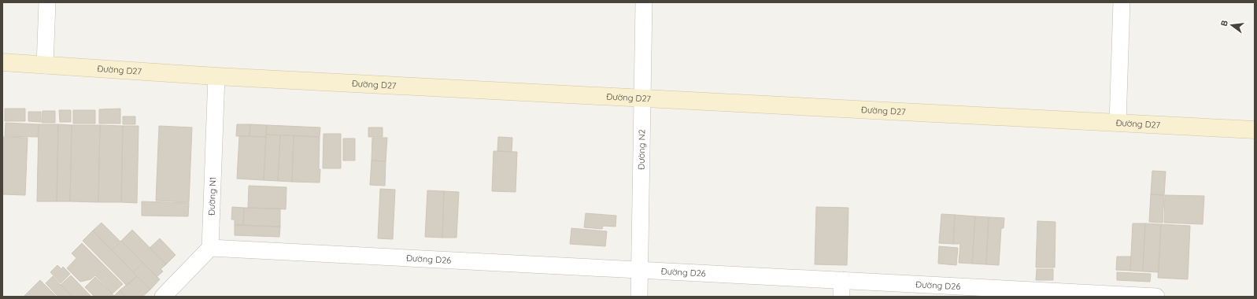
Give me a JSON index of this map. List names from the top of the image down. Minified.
{"streets":{"street":["Đường D27","Đường N2","Đường N1","Đường D26"]},"crossings":[["Đường D27","Đường N2"],["Đường D27","Đường N1"],["Đường N2","Đường D26"],["Đường N1","Đường D26"]],"north":"left"}
